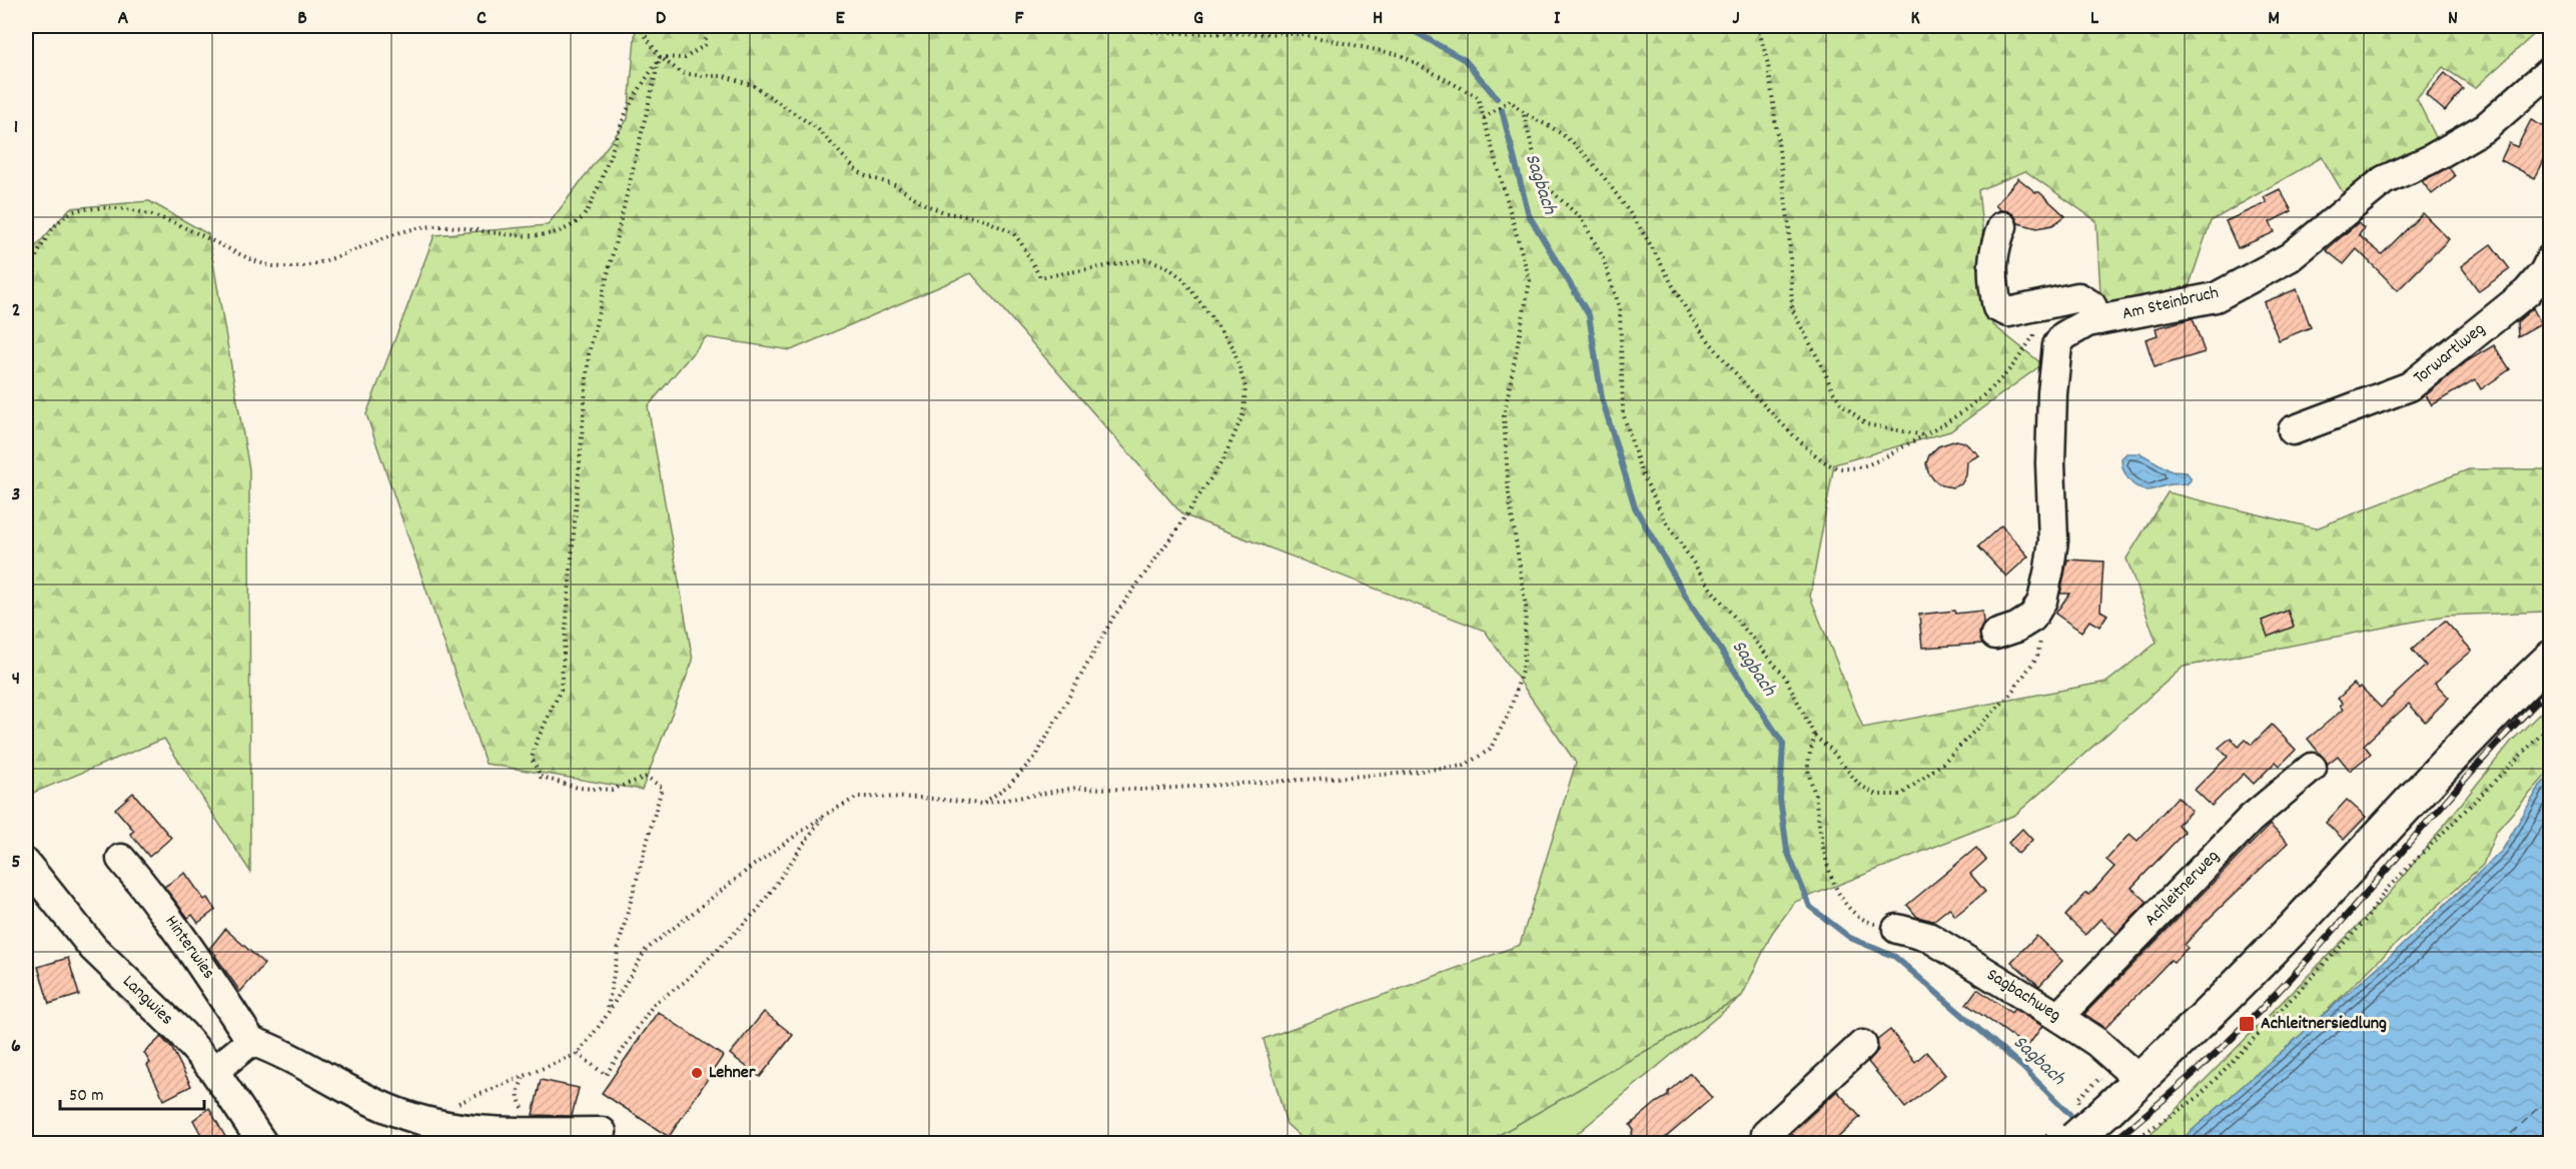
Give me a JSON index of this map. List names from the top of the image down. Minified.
{"streets":{"street":["Am Steinbruch","Torwartlweg","Achleitnerweg","Hinterwies","Sagbachweg","Langwies"]},"crossings":[["Achleitnerweg","Sagbachweg"]],"water":["Sagbach"],"places":{"transit":["Achleitnersiedlung"],"other":["Lehner"]},"scale_bar":"50 m","grid":{"columns":["A","B","C","D","E","F","G","H","I","J","K","L","M","N"],"rows":["1","2","3","4","5","6"]}}
